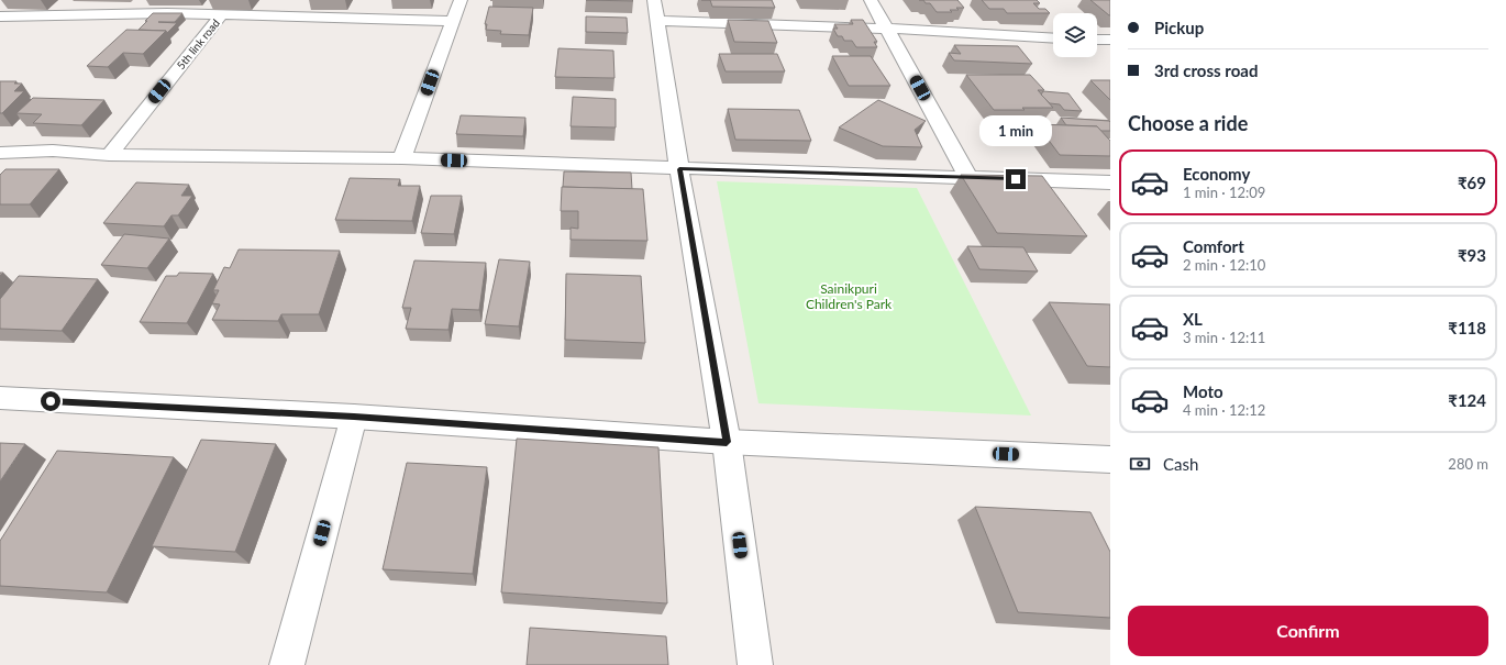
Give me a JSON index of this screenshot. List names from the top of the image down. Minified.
{"streets":{"street":["5th link road"]},"parks":["Sainikpuri Children's Park"],"page":{"banner":["Pickup","3rd cross road"],"heading":"Choose a ride","bubble":"1 min","list":[{"name":"Economy","note":"1 min · 12:09","value":"₹69"},{"name":"Comfort","note":"2 min · 12:10","value":"₹93"},{"name":"XL","note":"3 min · 12:11","value":"₹118"},{"name":"Moto","note":"4 min · 12:12","value":"₹124"}],"pay":["Cash","280 m"],"buttons":"Confirm"}}
